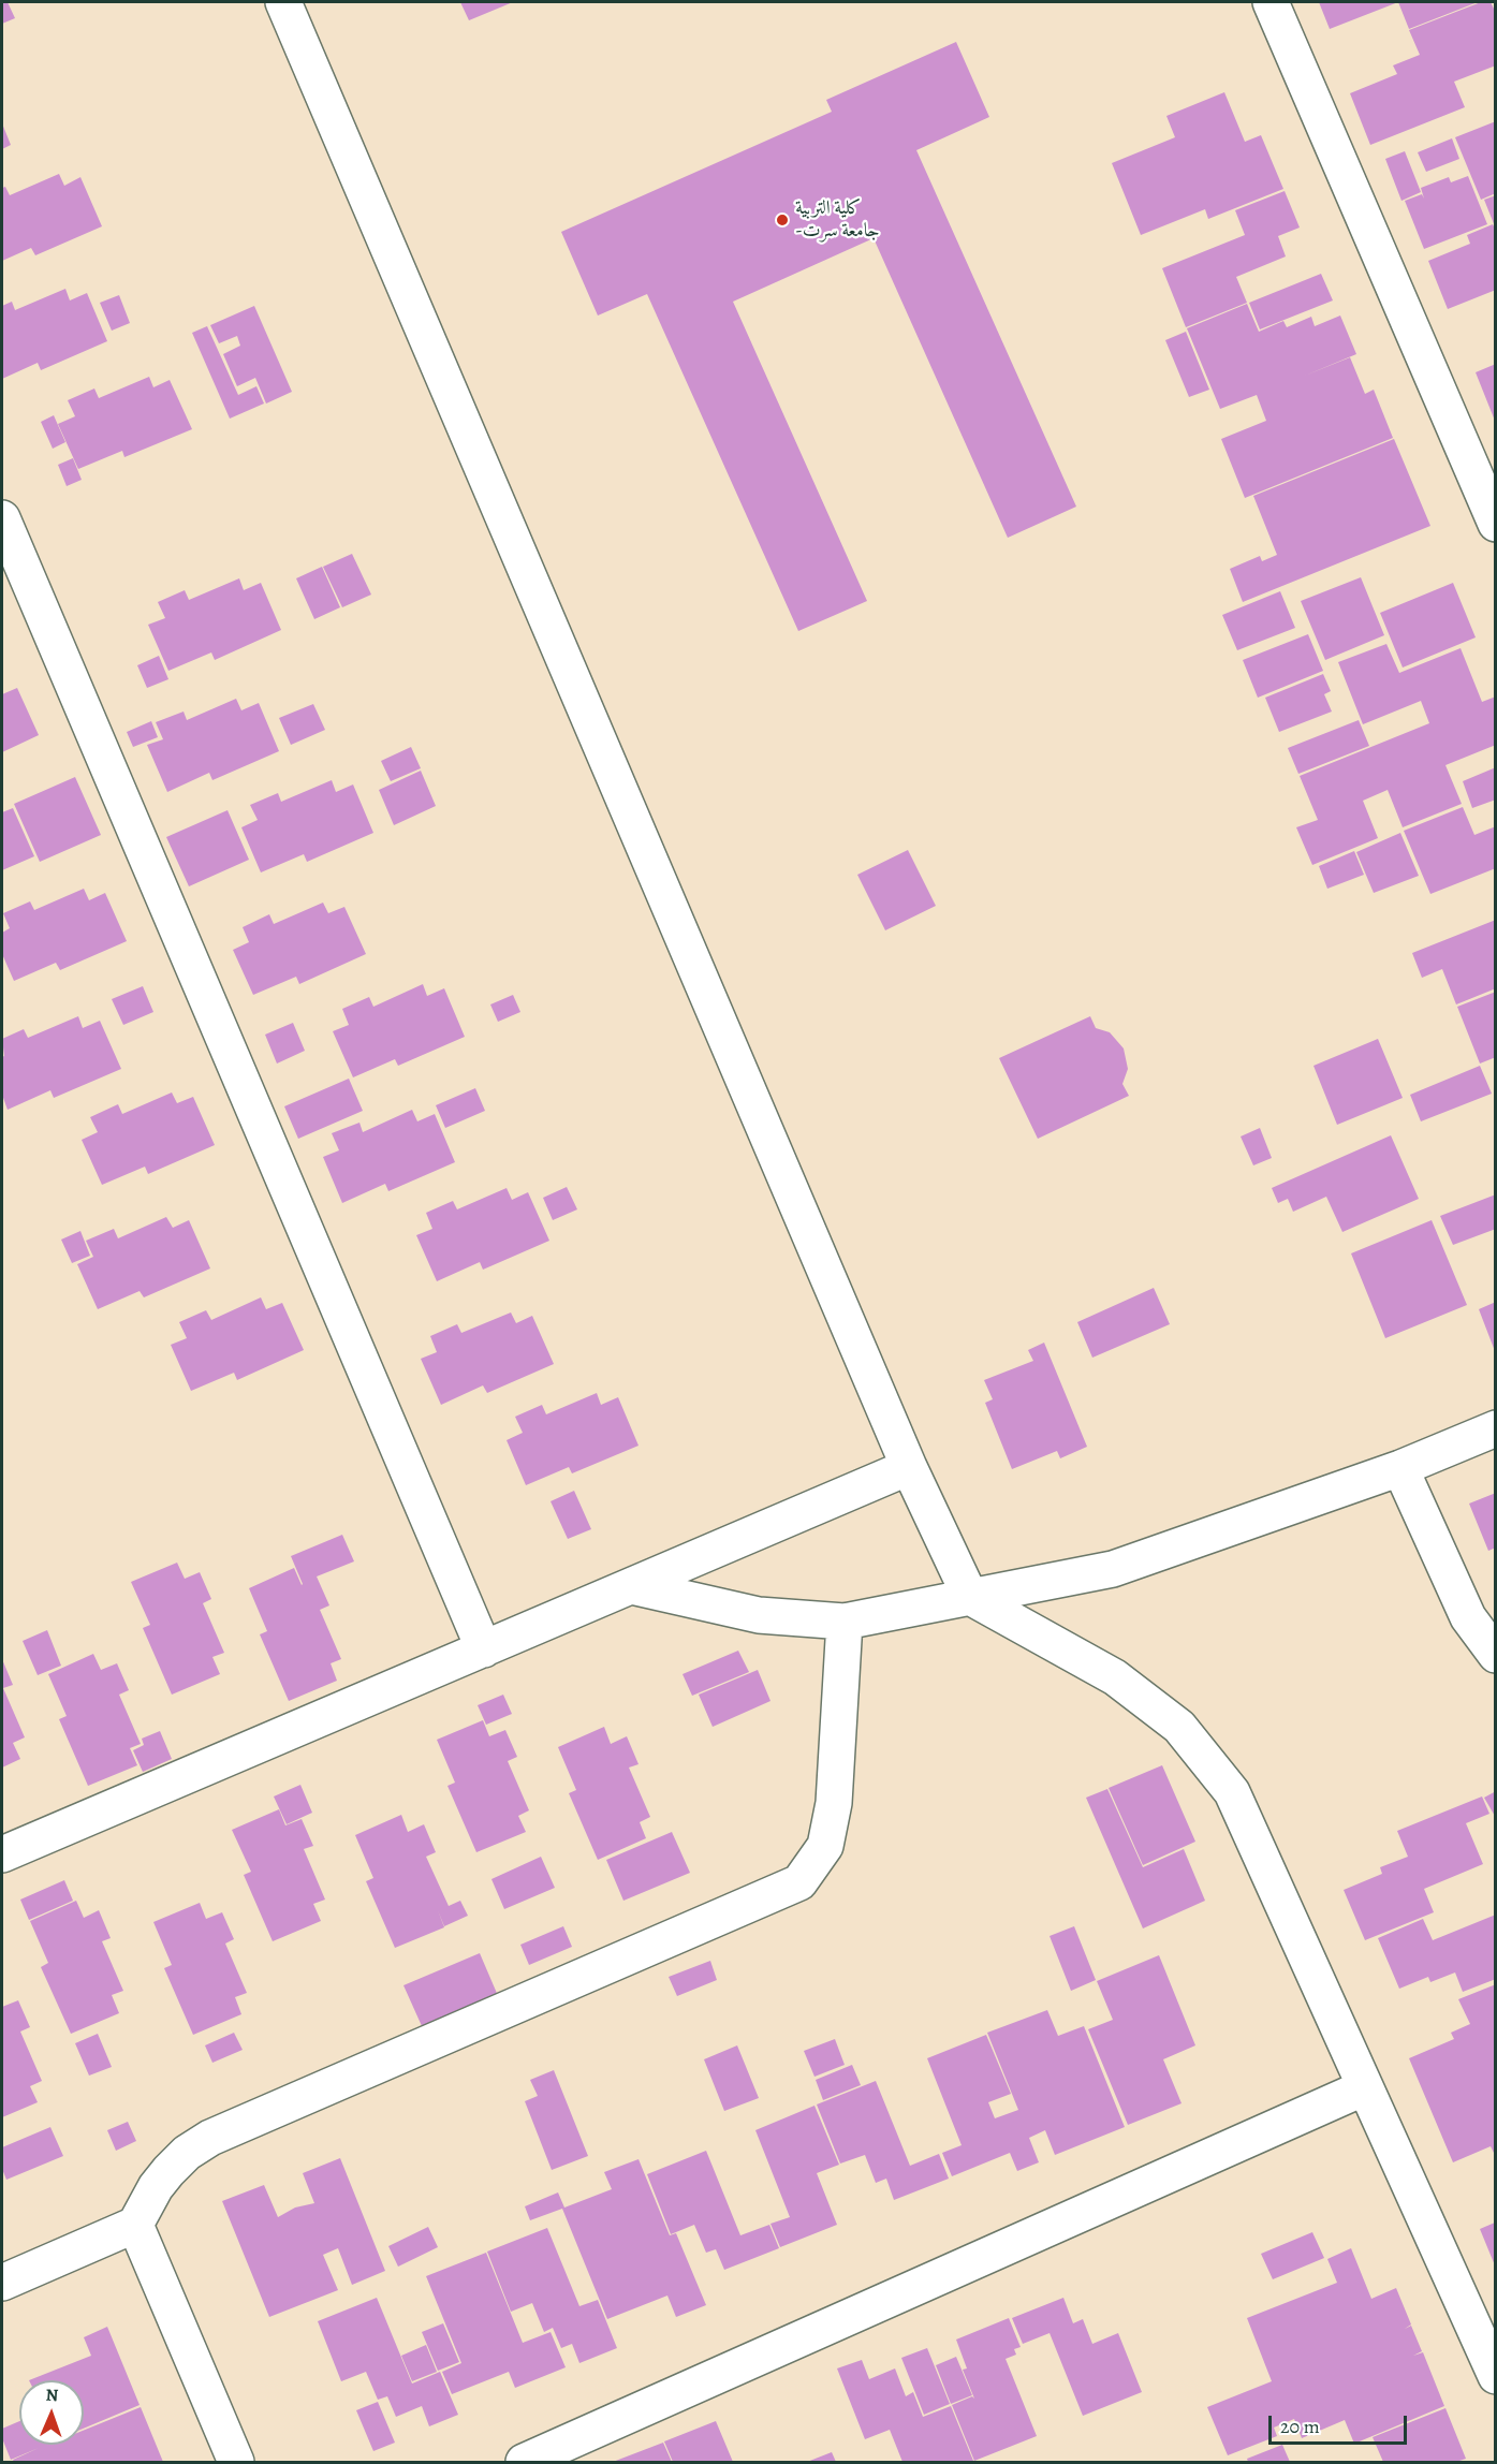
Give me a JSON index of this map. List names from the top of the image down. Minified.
{"places":["كلية التربية -جامعة سرت"],"scale_bar":"20 m","north":"top"}
